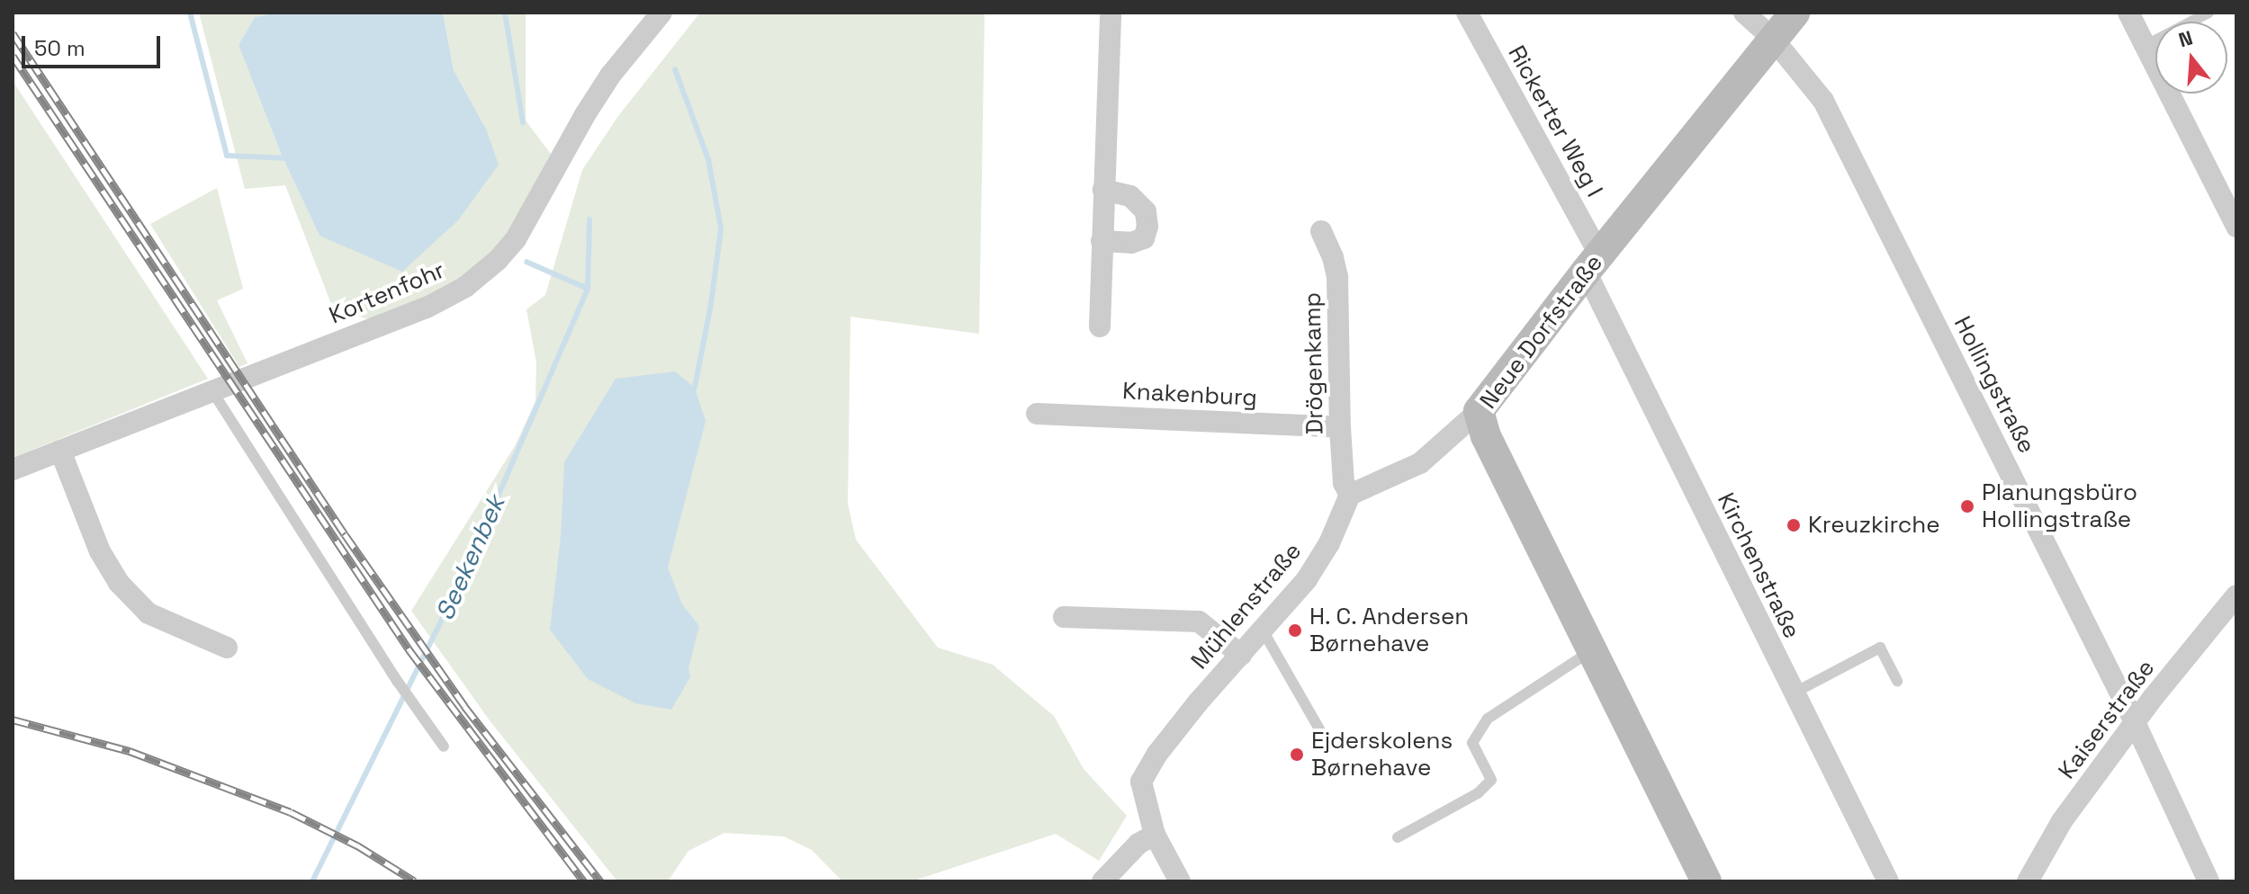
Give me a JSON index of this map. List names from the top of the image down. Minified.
{"streets":{"street":["Rickerter Weg I","Kortenfohr","Neue Dorfstraße","Drögenkamp","Hollingstraße","Knakenburg","Kirchenstraße","Mühlenstraße","Kaiserstraße"]},"crossings":[["Rickerter Weg I","Neue Dorfstraße"],["Rickerter Weg I","Kirchenstraße"],["Neue Dorfstraße","Hollingstraße"],["Neue Dorfstraße","Kirchenstraße"],["Drögenkamp","Knakenburg"],["Drögenkamp","Mühlenstraße"],["Hollingstraße","Kaiserstraße"]],"water":["Seekenbek"],"places":["Planungsbüro Hollingstraße","Kreuzkirche","H. C. Andersen Børnehave","Ejderskolens Børnehave"],"scale_bar":"50 m","north":"top"}
